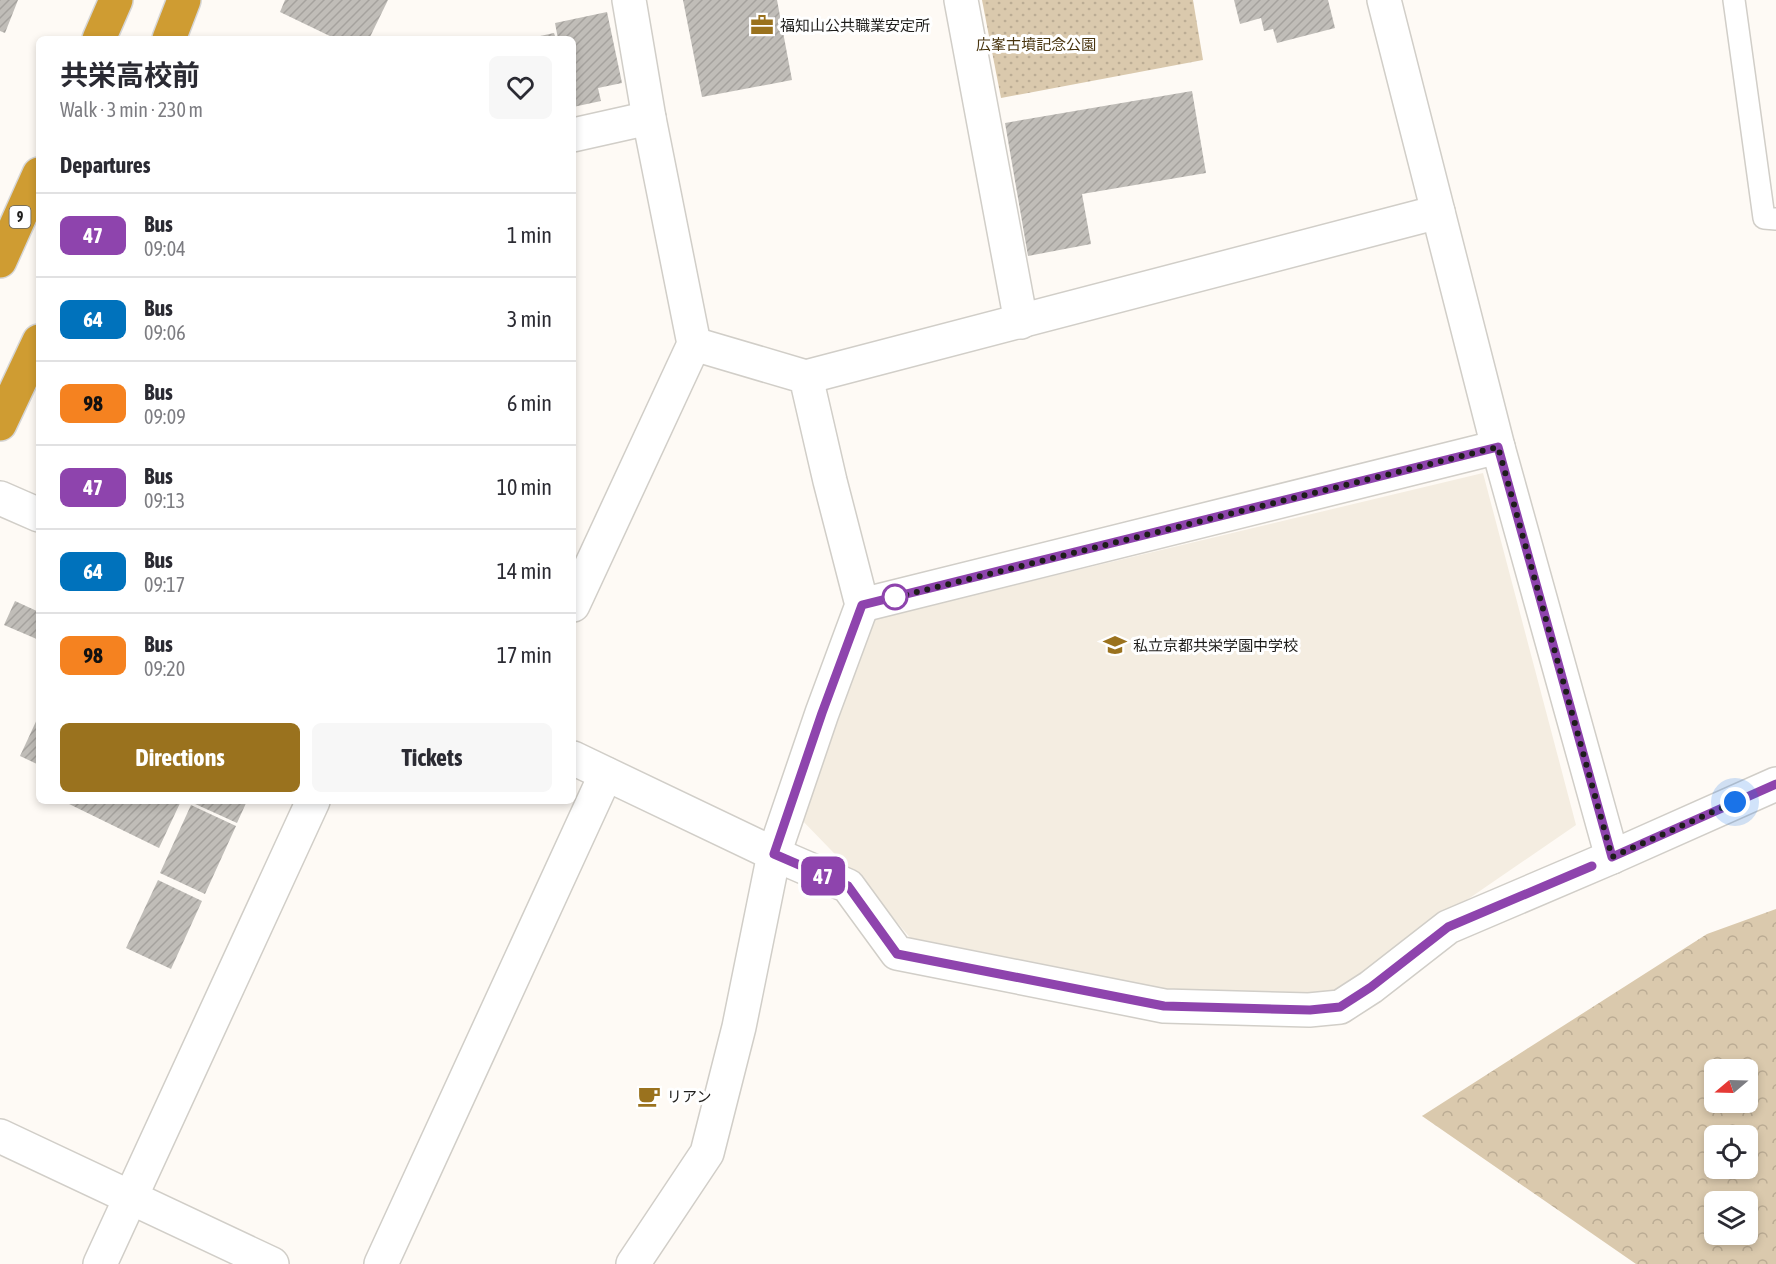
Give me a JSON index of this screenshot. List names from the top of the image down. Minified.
{"streets":{"highway":["9"]},"parks":["広峯古墳記念公園"],"places":{"office":["福知山公共職業安定所"],"school or university":["私立京都共栄学園中学校"],"cafe":["リアン"]},"lines":["bus line 47"],"north":"left","page":{"on_map":"47","heading":[["共栄高校前","Walk · 3 min · 230 m"],"Departures"],"list":[{"mark":"47","name":"Bus","note":"09:04","value":"1 min"},{"mark":"64","name":"Bus","note":"09:06","value":"3 min"},{"mark":"98","name":"Bus","note":"09:09","value":"6 min"},{"mark":"47","name":"Bus","note":"09:13","value":"10 min"},{"mark":"64","name":"Bus","note":"09:17","value":"14 min"},{"mark":"98","name":"Bus","note":"09:20","value":"17 min"}],"buttons":["Directions","Tickets"]}}
